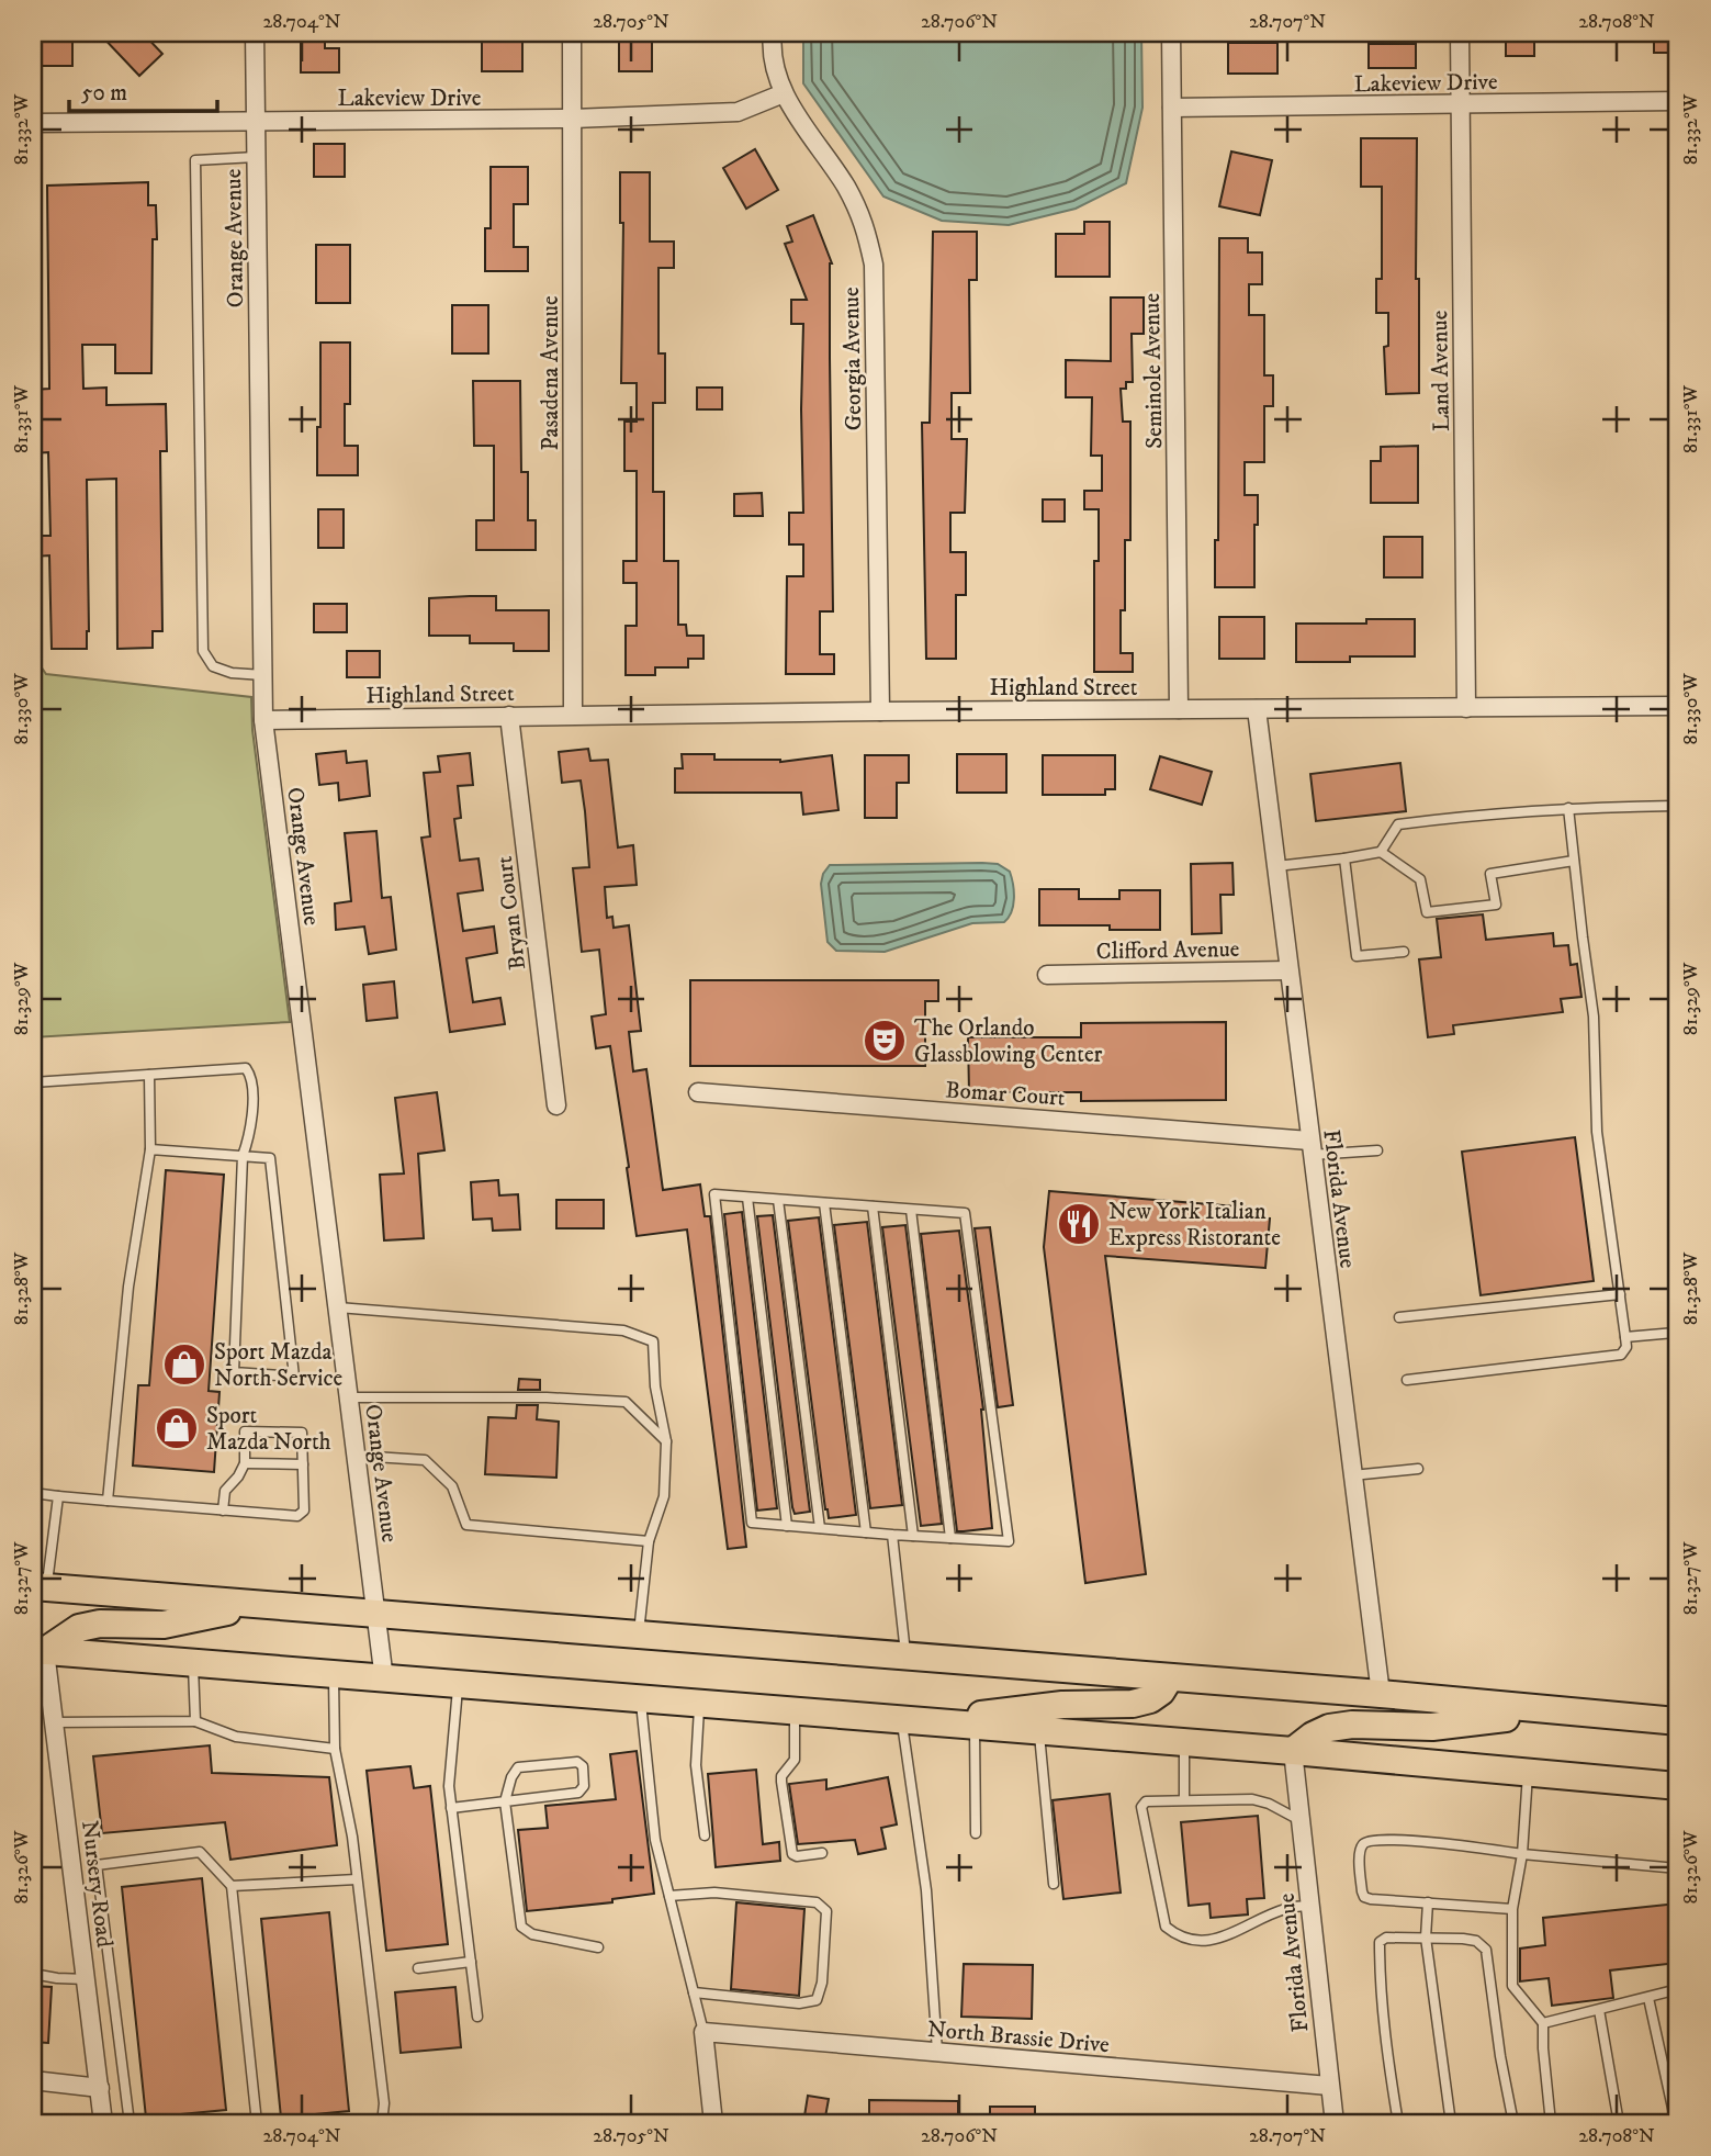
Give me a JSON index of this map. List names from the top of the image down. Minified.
{"streets":{"street":["Lakeview Drive","Orange Avenue","Georgia Avenue","Seminole Avenue","Land Avenue","Pasadena Avenue","Highland Street","Bryan Court","Clifford Avenue","Bomar Court","Florida Avenue","Nursery Road","North Brassie Drive"]},"crossings":[["Lakeview Drive","Orange Avenue"],["Lakeview Drive","Georgia Avenue"],["Lakeview Drive","Seminole Avenue"],["Lakeview Drive","Land Avenue"],["Lakeview Drive","Pasadena Avenue"],["Orange Avenue","Highland Street"],["Georgia Avenue","Highland Street"],["Seminole Avenue","Highland Street"],["Land Avenue","Highland Street"],["Pasadena Avenue","Highland Street"],["Highland Street","Bryan Court"],["Highland Street","Florida Avenue"],["Clifford Avenue","Florida Avenue"],["Bomar Court","Florida Avenue"],["Florida Avenue","North Brassie Drive"]],"places":{"theatre":["The Orlando Glassblowing Center"],"restaurant":["New York Italian Express Ristorante"],"shop":["Sport Mazda North Service","Sport Mazda North"]},"scale_bar":"50 m","coordinates":["28.704°N","28.705°N","28.706°N","28.707°N","28.708°N","81.332°W","81.331°W","81.330°W","81.329°W","81.328°W","81.327°W","81.326°W"]}
